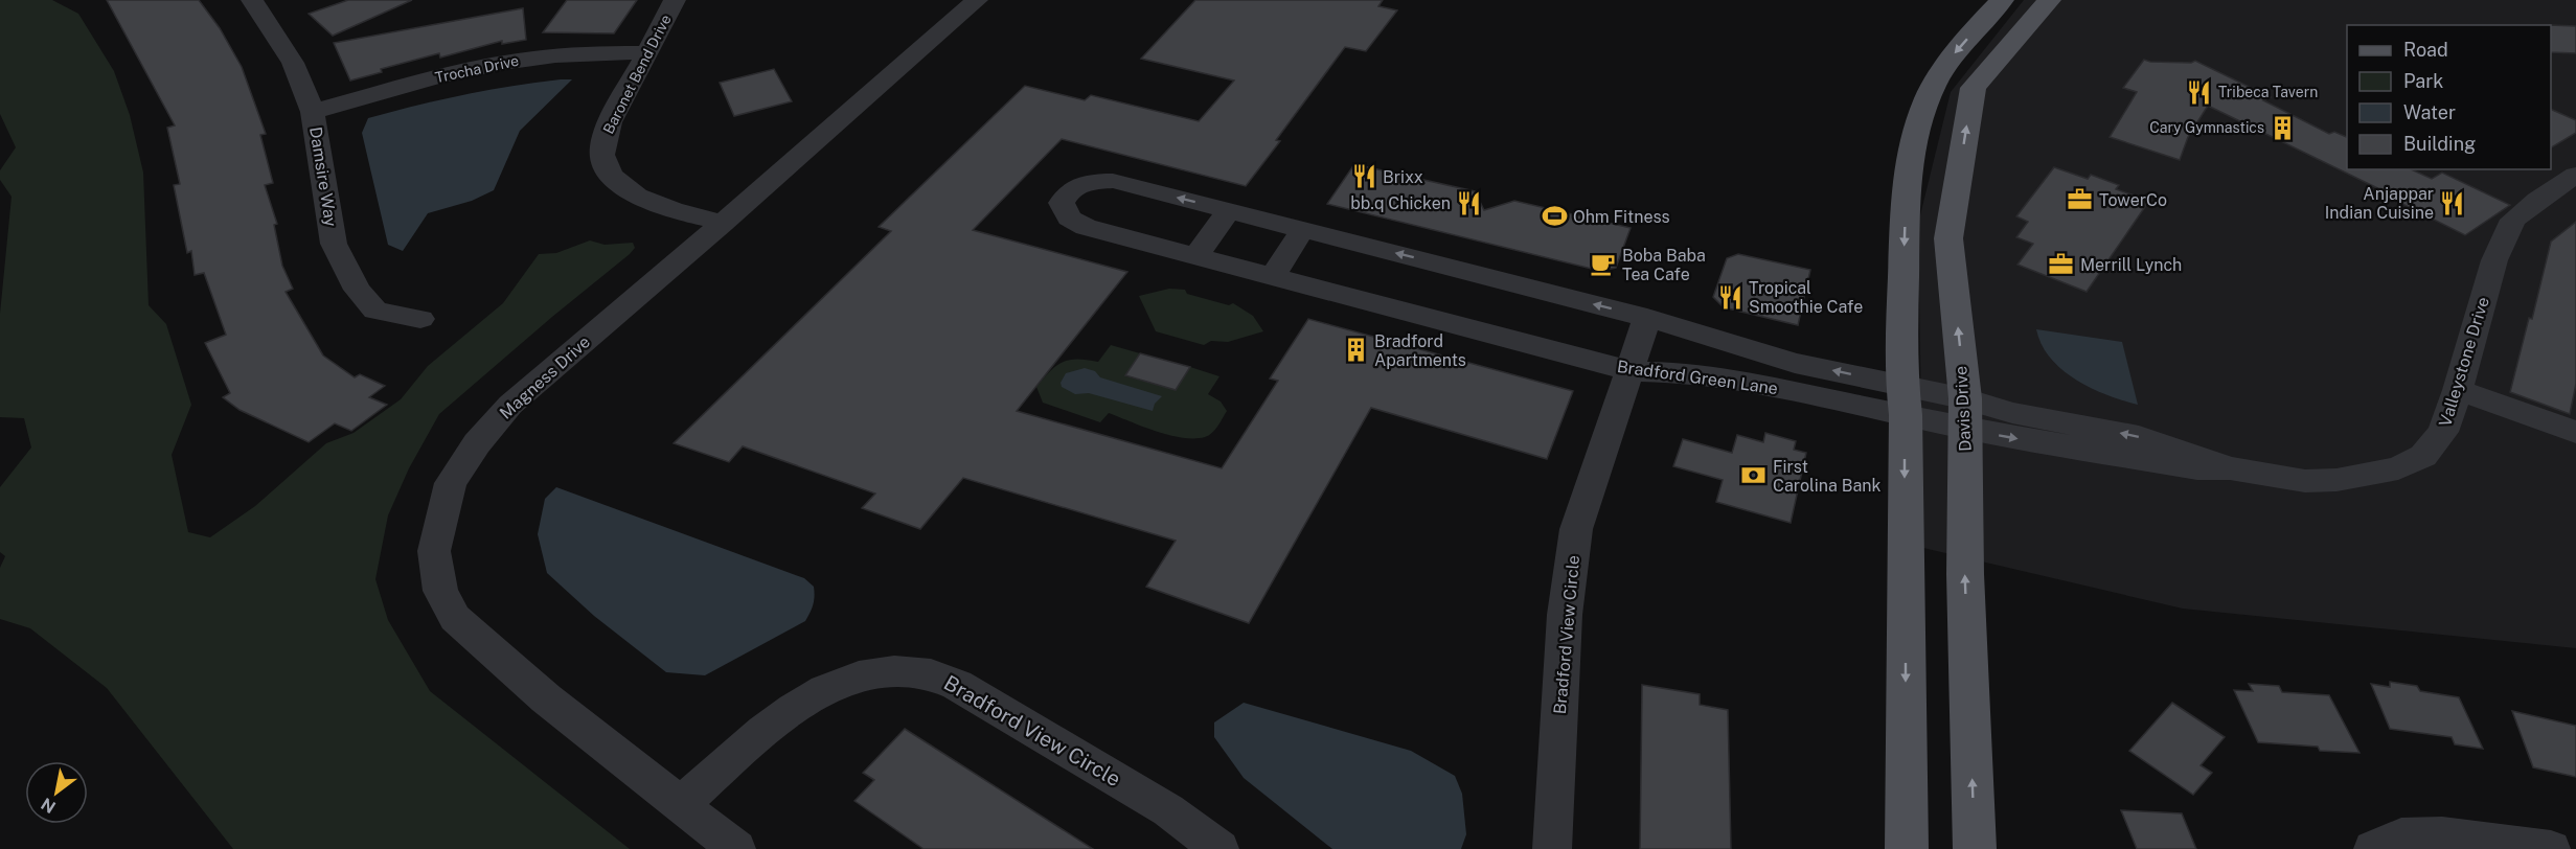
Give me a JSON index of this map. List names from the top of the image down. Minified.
{"streets":{"main road":["Davis Drive"],"street":["Trocha Drive","Baronet Bend Drive","Damsire Way","Valleystone Drive","Magness Drive","Bradford Green Lane","Bradford View Circle"]},"crossings":[["Trocha Drive","Baronet Bend Drive"],["Trocha Drive","Damsire Way"],["Baronet Bend Drive","Magness Drive"],["Valleystone Drive","Bradford Green Lane"],["Valleystone Drive","Davis Drive"],["Magness Drive","Bradford View Circle"],["Bradford Green Lane","Bradford View Circle"]],"places":{"restaurant":["Tribeca Tavern","Brixx","bb.q Chicken","Anjappar Indian Cuisine","Tropical Smoothie Cafe"],"building":["Cary Gymnastics","Bradford Apartments"],"office":["TowerCo","Merrill Lynch"],"sports":["Ohm Fitness"],"cafe":["Boba Baba Tea Cafe"],"bank":["First Carolina Bank"]},"legend":["Road","Park","Water","Building"],"north":"bottom left"}
